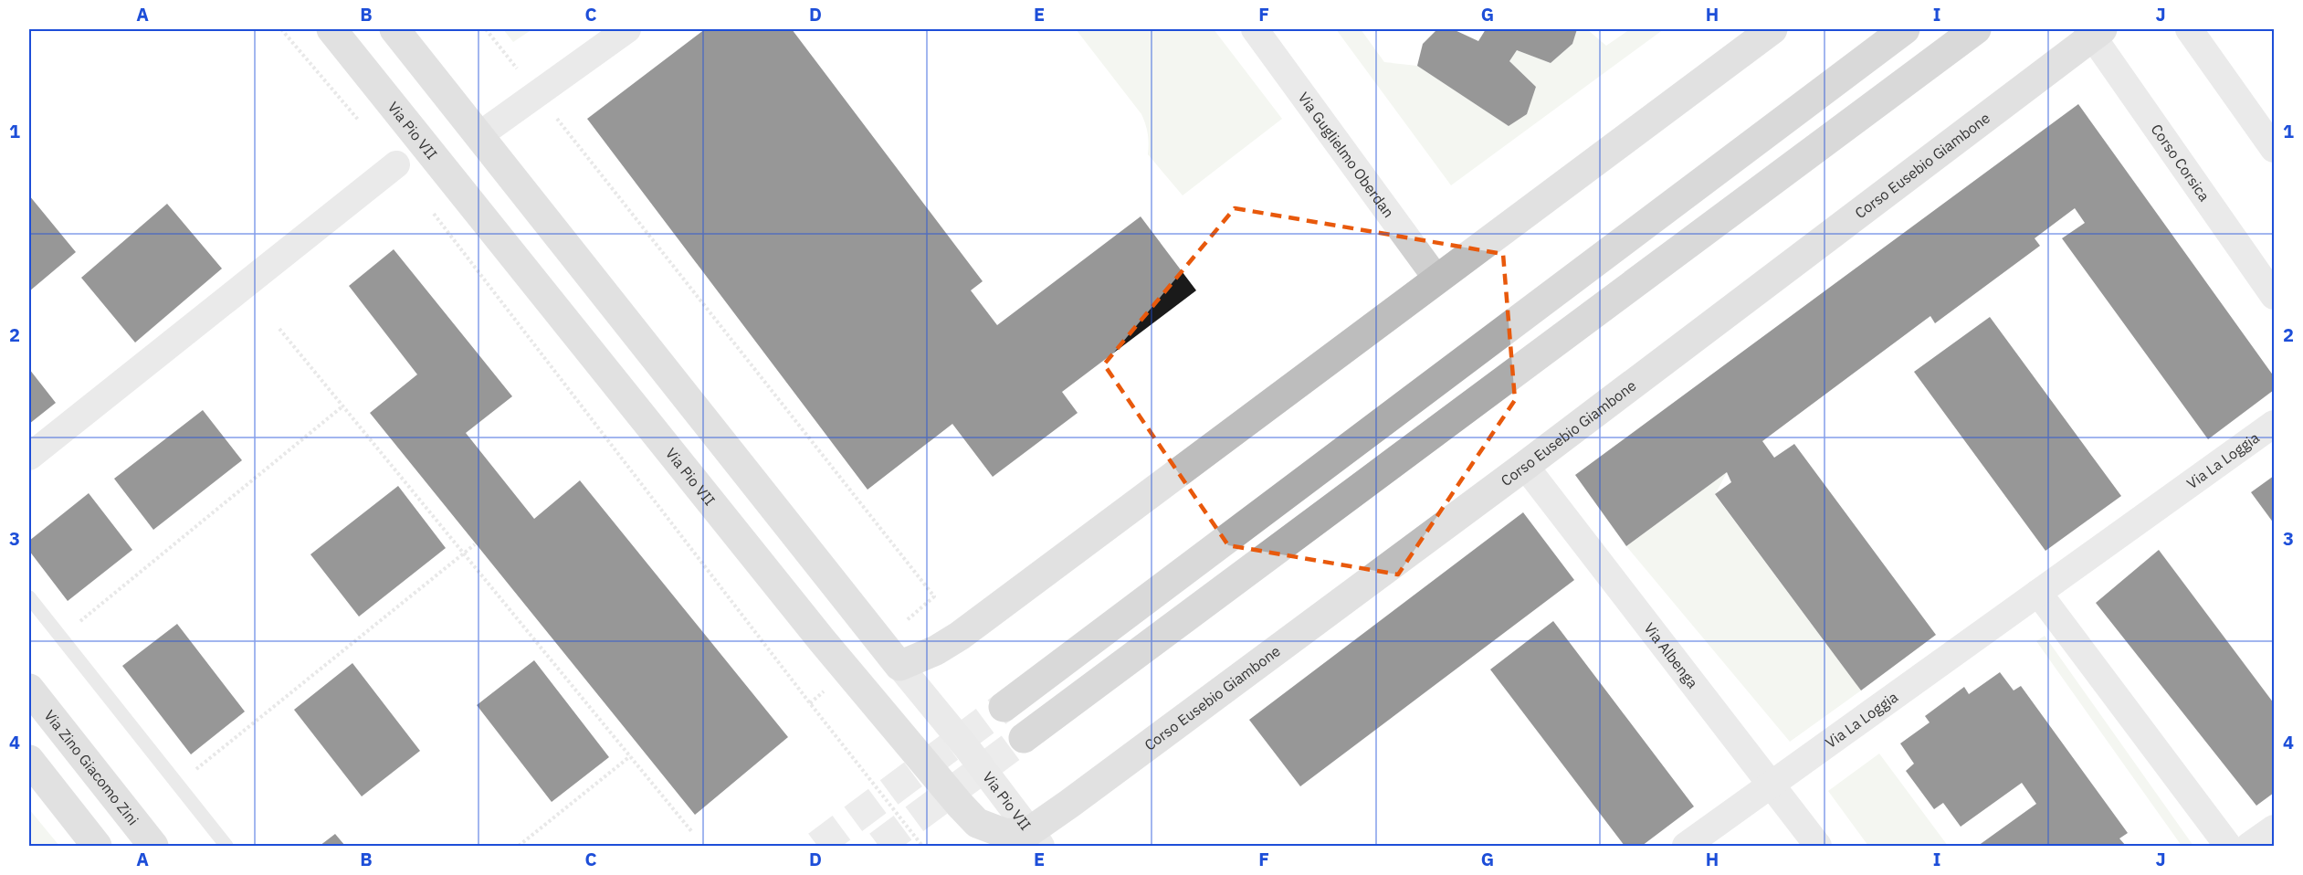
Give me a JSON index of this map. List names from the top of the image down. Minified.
{"streets":{"street":["Via Pio VII","Via Guglielmo Oberdan","Corso Corsica","Corso Eusebio Giambone","Via La Loggia","Via Albenga","Via Zino Giacomo Zini"]},"crossings":[["Via Pio VII","Corso Eusebio Giambone"],["Corso Corsica","Corso Eusebio Giambone"],["Corso Eusebio Giambone","Via Albenga"],["Via La Loggia","Via Albenga"]],"grid":{"columns":["A","B","C","D","E","F","G","H","I","J"],"rows":["1","2","3","4"]}}
